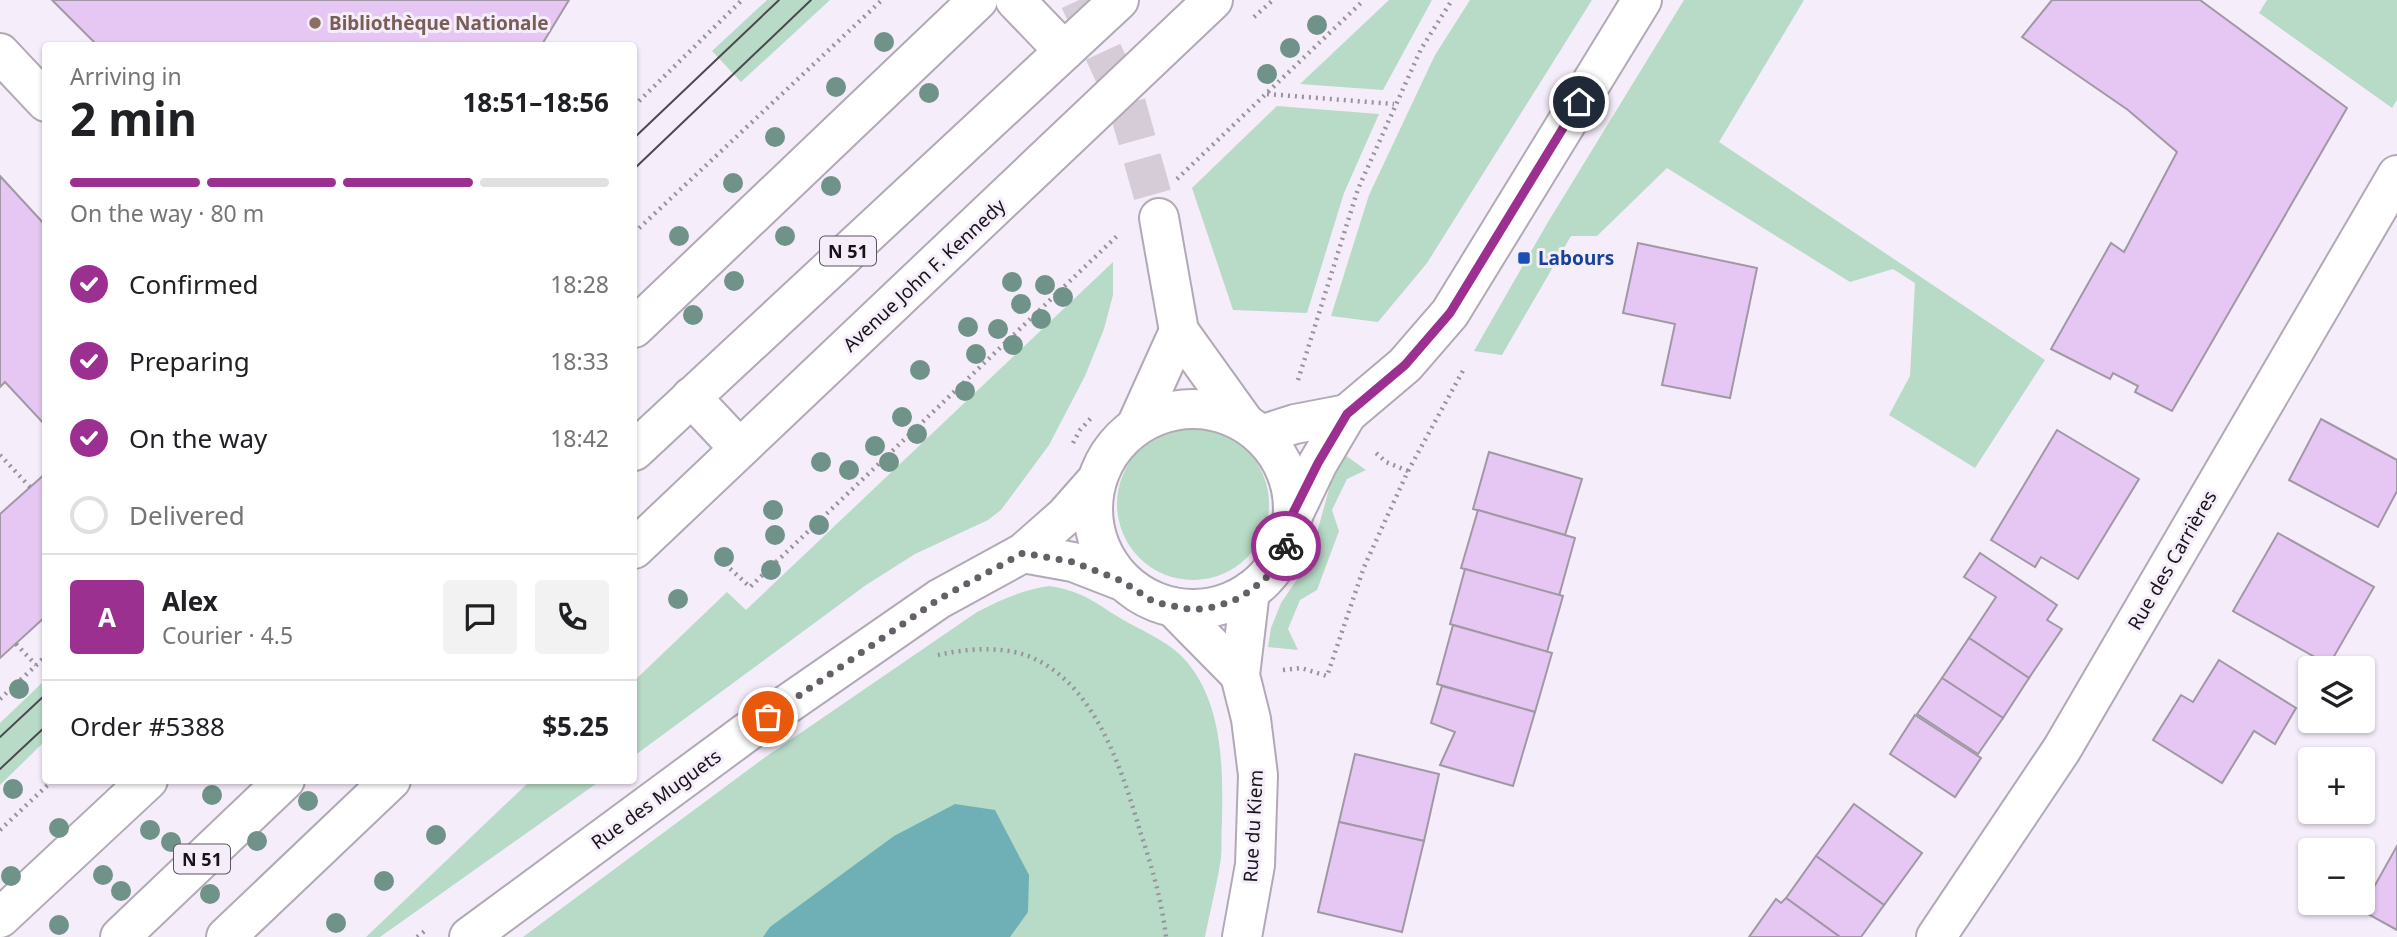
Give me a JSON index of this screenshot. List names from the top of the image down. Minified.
{"streets":{"main road":["N 51","Avenue John F. Kennedy","Rue des Carrières","Rue des Muguets","Rue du Kiem"]},"crossings":[["Rue des Muguets","Rue du Kiem"]],"places":{"other":["Bibliothèque Nationale"],"transit":["Labours"]},"page":{"heading":["2 min","Arriving in","18:51–18:56"],"panel":["Alex","Courier · 4.5","Order #5388","$5.25"],"bar":"On the way · 80 m","list":[["Confirmed","18:28"],["Preparing","18:33"],["On the way","18:42"],"Delivered"],"round":"A","map_buttons":["+","−"]}}
